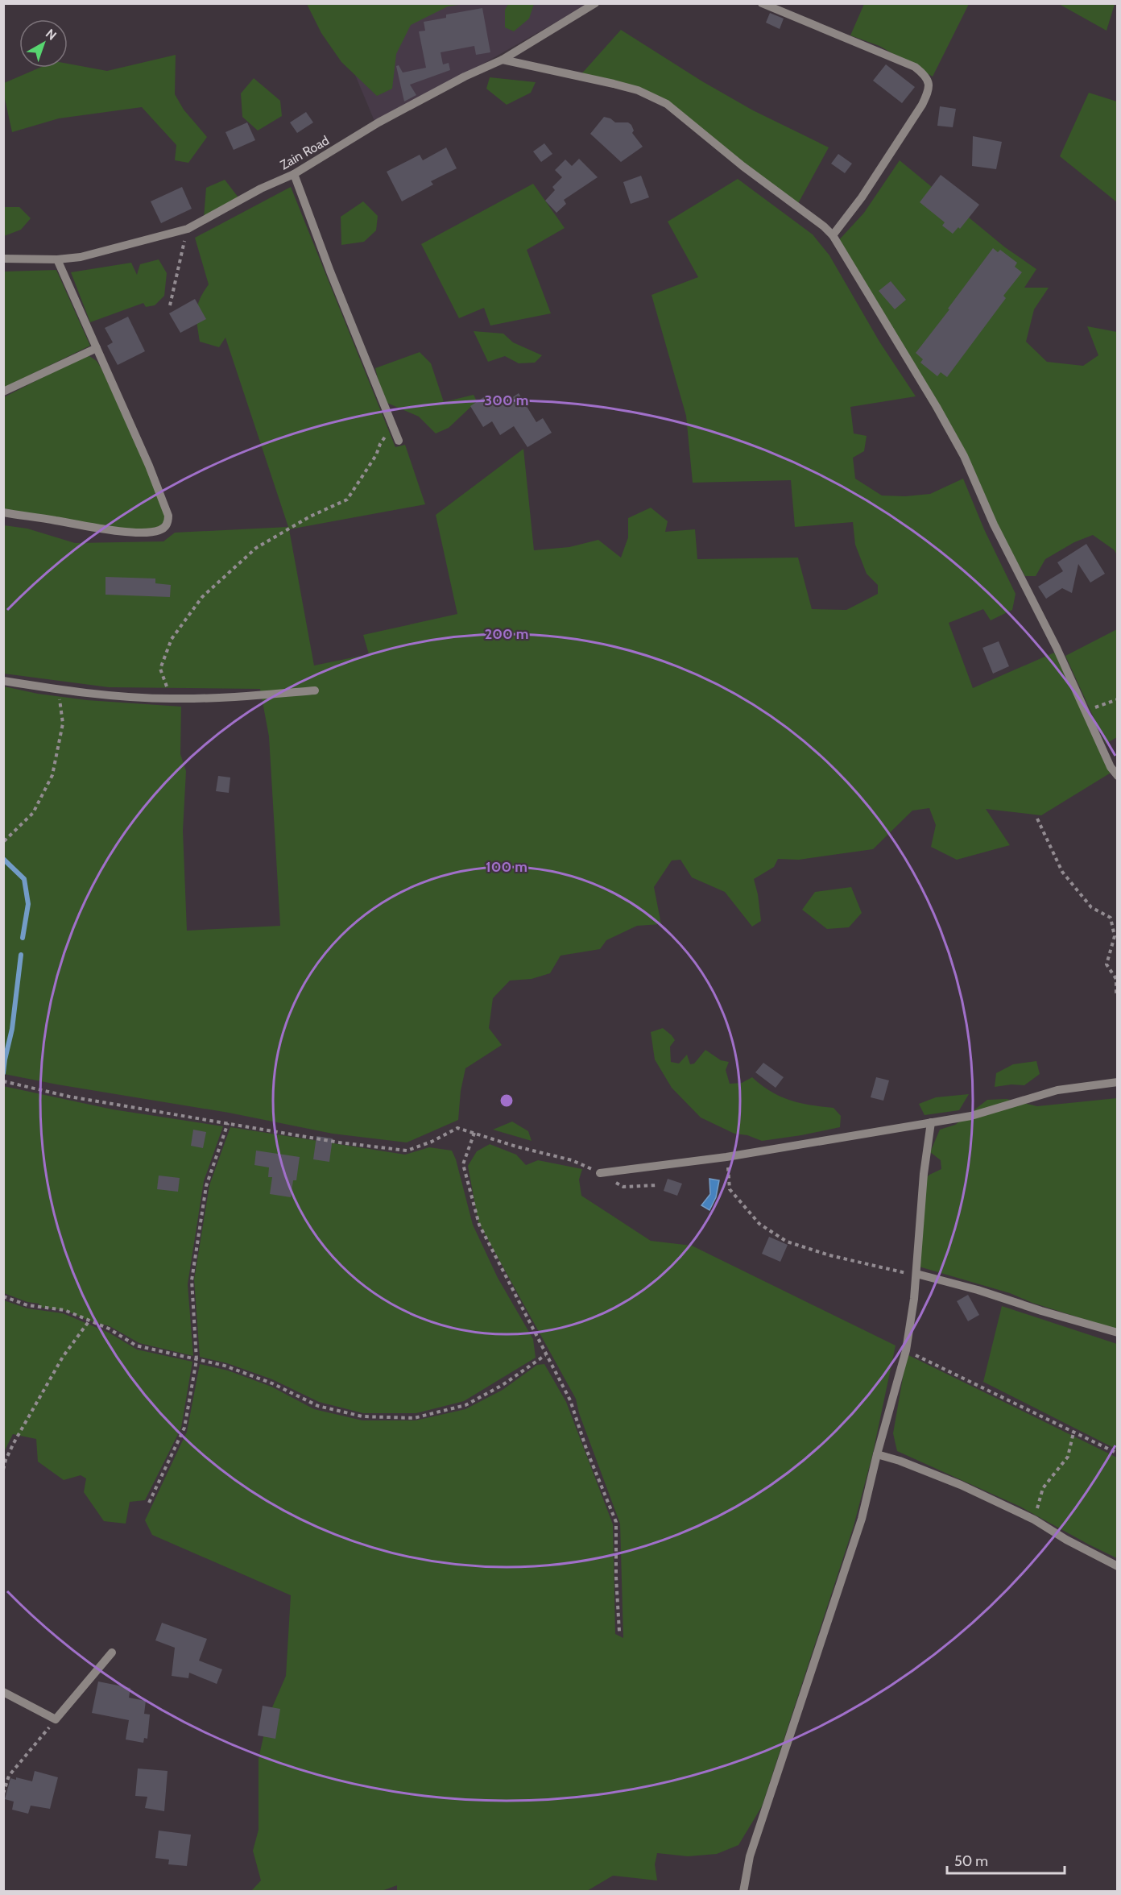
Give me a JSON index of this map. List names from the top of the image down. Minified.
{"streets":{"street":["Zain Road"]},"scale_bar":"50 m","north":"top right","rings":["300 m","200 m","100 m"]}
